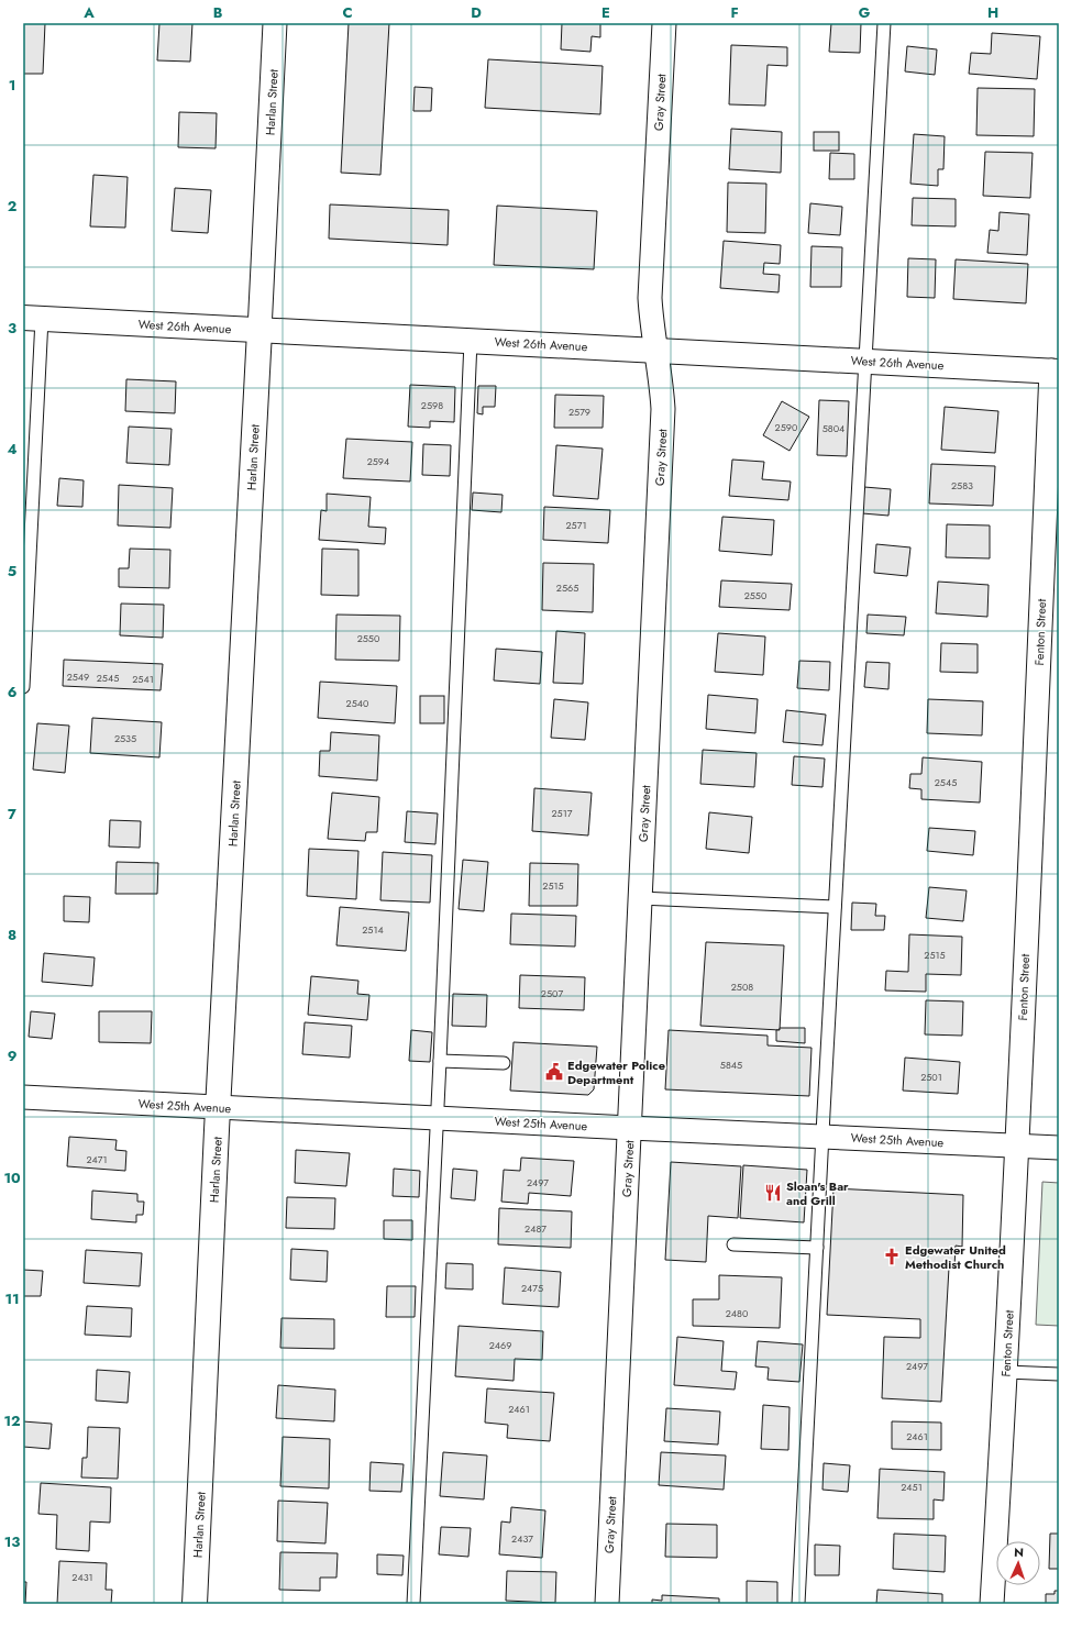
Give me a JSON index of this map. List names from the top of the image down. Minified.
{"streets":{"street":["Harlan Street","Gray Street","West 26th Avenue","Fenton Street","West 25th Avenue"]},"crossings":[["Harlan Street","West 26th Avenue"],["Harlan Street","West 25th Avenue"],["Gray Street","West 26th Avenue"],["Gray Street","West 25th Avenue"],["West 26th Avenue","Fenton Street"],["Fenton Street","West 25th Avenue"]],"places":{"public building":["Edgewater Police Department"],"restaurant":["Sloan's Bar and Grill"],"church":["Edgewater United Methodist Church"]},"house_numbers":["2598","2579","2590","5804","2594","2583","2571","2565","2550","2550","2549","2545","2541","2540","2535","2545","2517","2515","2514","2515","2508","2507","5845","2501","2471","2497","2487","2475","2480","2469","2497","2461","2461","2451","2437","2431"],"north":"top","grid":{"columns":["A","B","C","D","E","F","G","H"],"rows":["1","2","3","4","5","6","7","8","9","10","11","12","13"]}}
